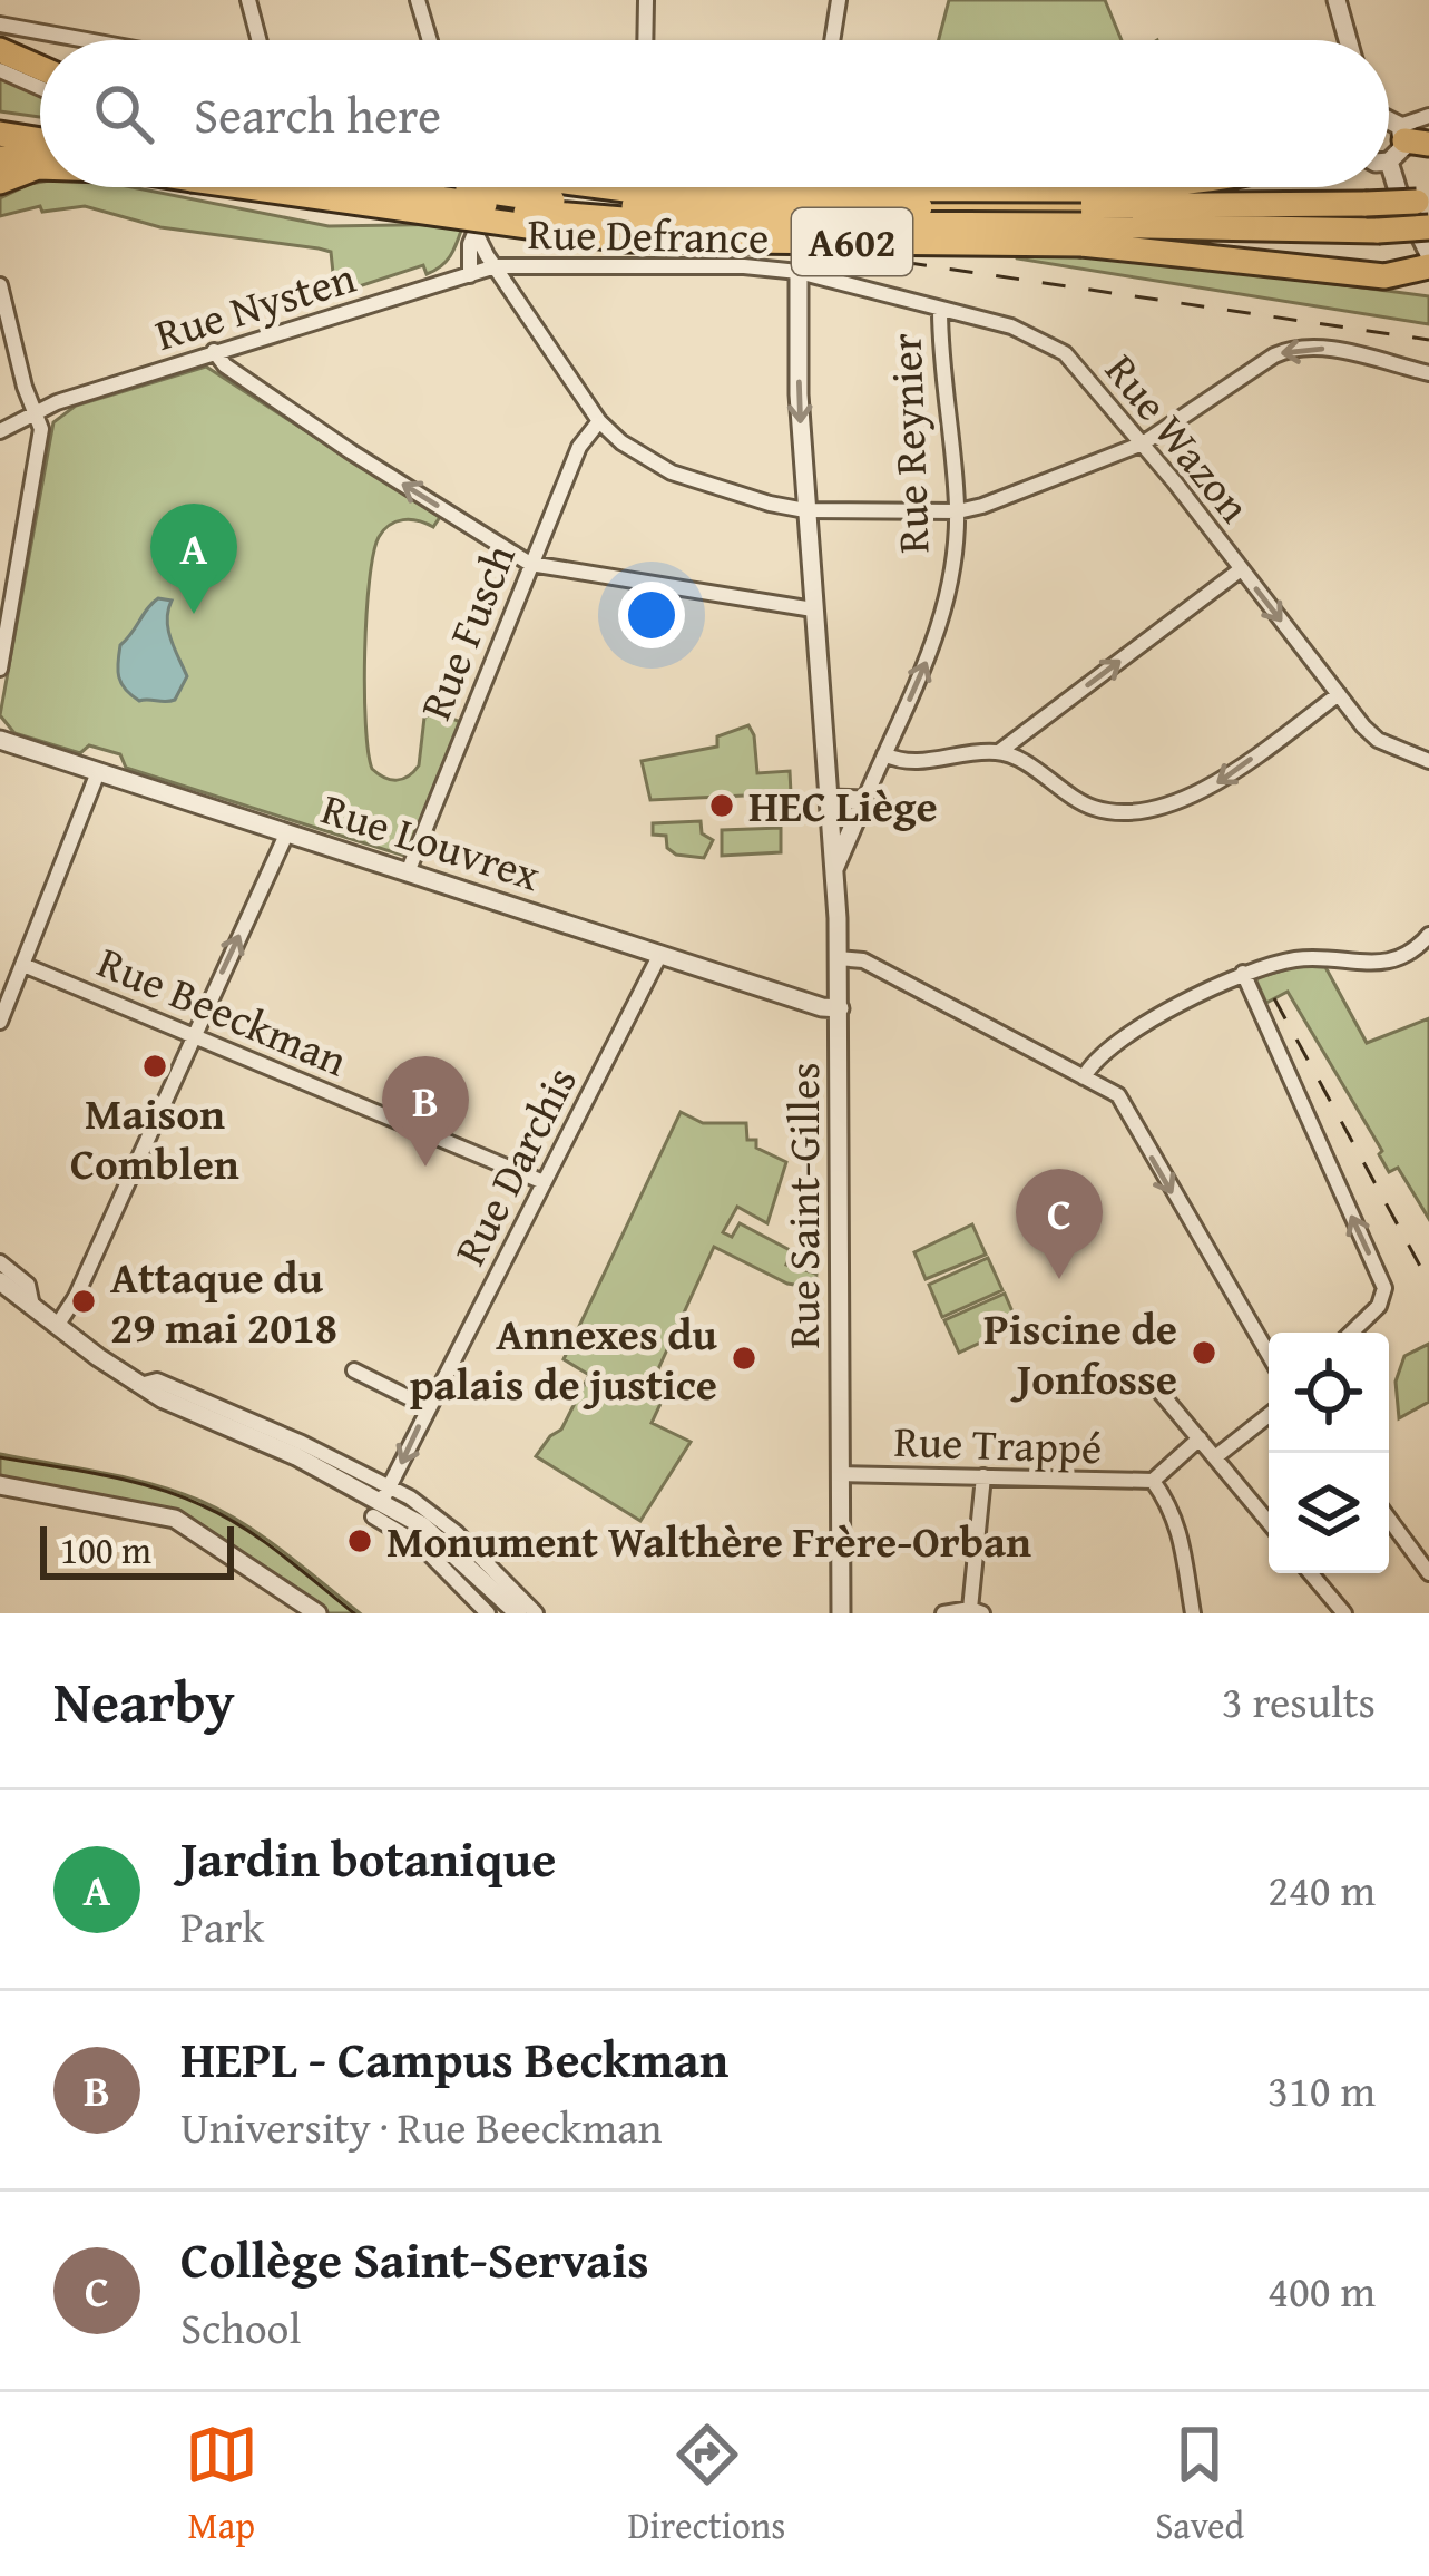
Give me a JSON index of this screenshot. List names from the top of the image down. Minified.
{"streets":{"highway":["A602"],"street":["Rue Defrance","Rue Nysten","Rue Wazon","Rue Reynier","Rue Fusch","Rue Louvrex","Rue Beeckman","Rue Darchis","Rue Saint-Gilles","Rue Trappé"]},"crossings":[["Rue Defrance","Rue Nysten"],["Rue Defrance","Rue Wazon"],["Rue Defrance","Rue Saint-Gilles"],["Rue Wazon","Rue Reynier"],["Rue Wazon","Rue Saint-Gilles"],["Rue Reynier","Rue Saint-Gilles"],["Rue Fusch","Rue Louvrex"],["Rue Louvrex","Rue Darchis"],["Rue Louvrex","Rue Saint-Gilles"],["Rue Beeckman","Rue Darchis"],["Rue Saint-Gilles","Rue Trappé"]],"one_way":["Rue Reynier"],"places":["HEC Liège","Maison Comblen","Attaque du 29 mai 2018","Piscine de Jonfosse","Annexes du palais de justice","Monument Walthère Frère-Orban"],"scale_bar":"100 m","page":{"search":"Search here","pins":["A","B","C"],"scale":"100 m","heading":["Nearby","3 results"],"list":[{"mark":"A","name":"Jardin botanique","note":"Park","value":"240 m"},{"mark":"B","name":"HEPL - Campus Beckman","note":"University · Rue Beeckman","value":"310 m"},{"mark":"C","name":"Collège Saint-Servais","note":"School","value":"400 m"}],"nav":["Map","Directions","Saved"]}}
